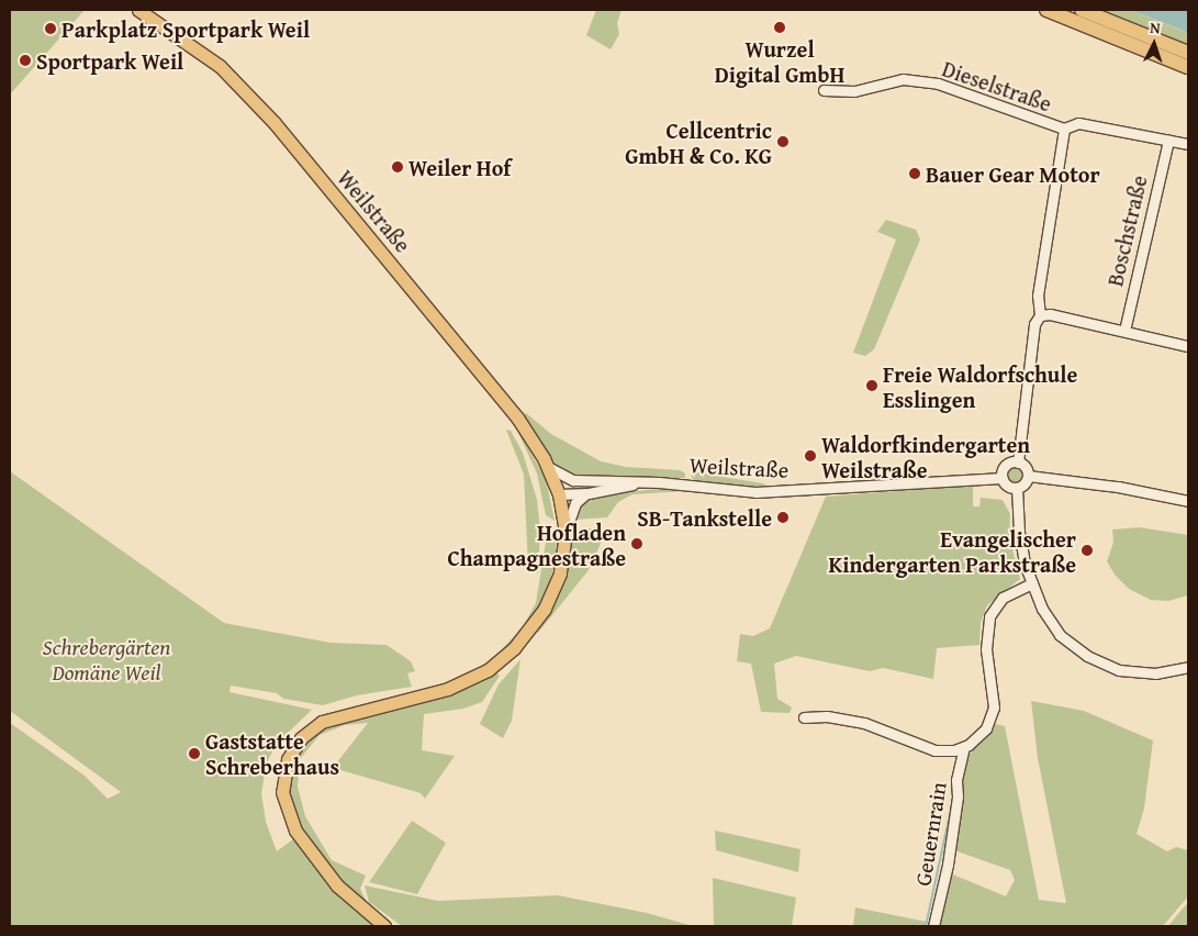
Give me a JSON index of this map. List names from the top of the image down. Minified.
{"streets":{"main road":["Weilstraße"],"street":["Dieselstraße","Boschstraße","Geuernrain"]},"crossings":[["Dieselstraße","Boschstraße"]],"parks":["Schrebergärten Domäne Weil"],"places":["Wurzel Digital GmbH","Parkplatz Sportpark Weil","Sportpark Weil","Cellcentric GmbH & Co. KG","Weiler Hof","Bauer Gear Motor","Freie Waldorfschule Esslingen","Waldorfkindergarten Weilstraße","SB-Tankstelle","Hofladen Champagnestraße","Evangelischer Kindergarten Parkstraße","Gaststatte Schreberhaus"],"north":"top"}
